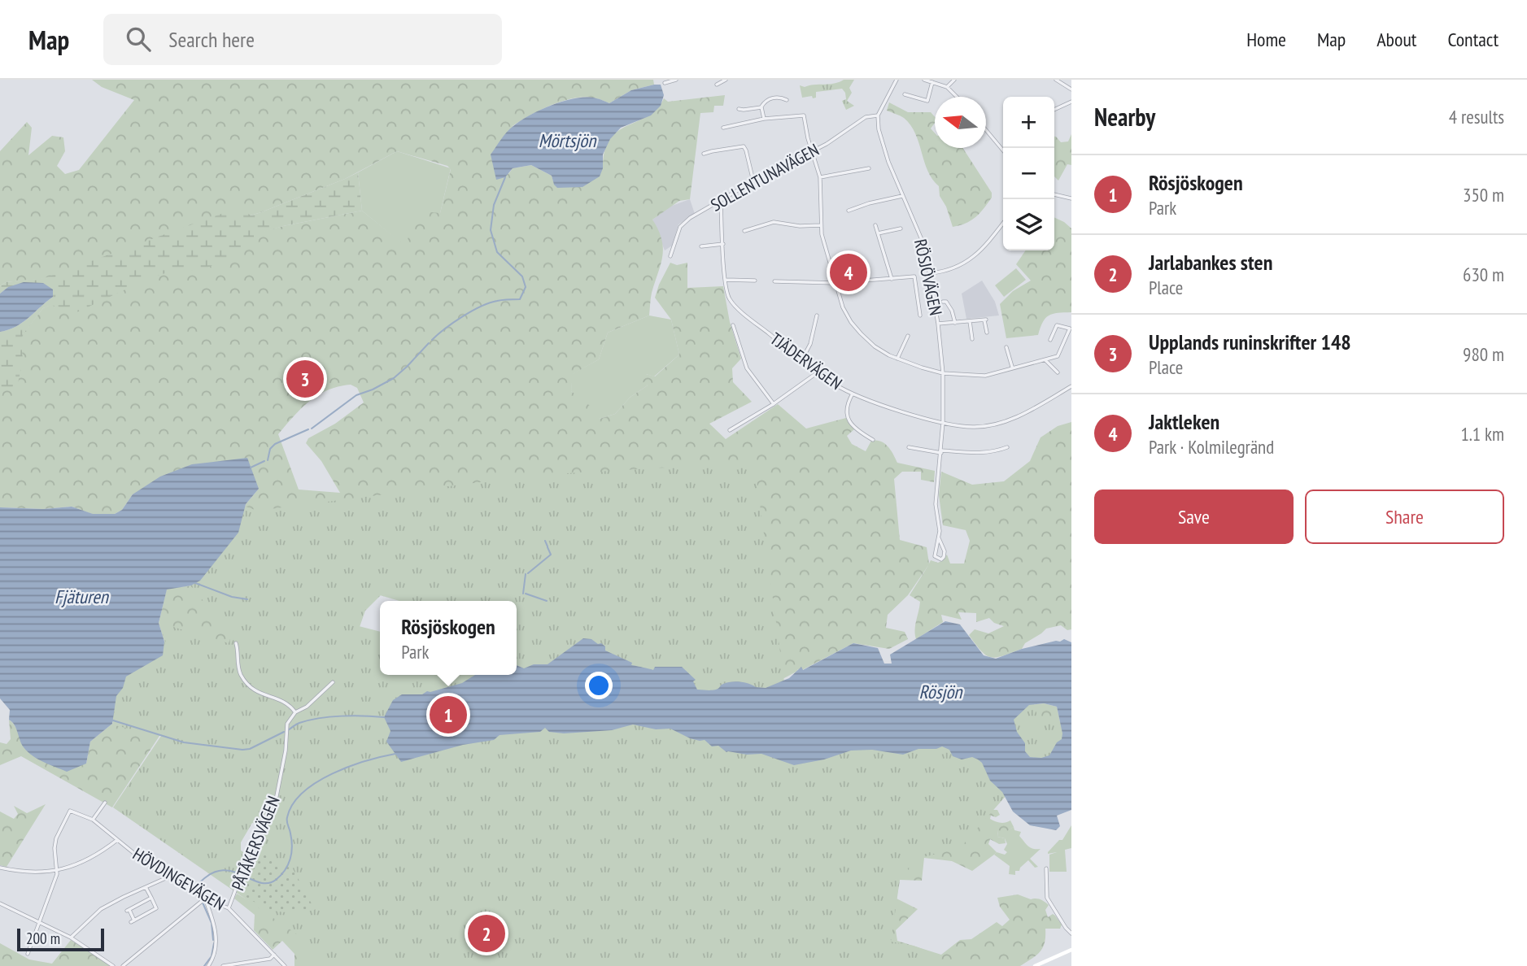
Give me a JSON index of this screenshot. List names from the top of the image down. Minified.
{"streets":{"street":["SOLLENTUNAVÄGEN","RÖSJÖVÄGEN","TJÄDERVÄGEN","PÅTÅKERSVÄGEN","HÖVDINGEVÄGEN"]},"crossings":[["SOLLENTUNAVÄGEN","RÖSJÖVÄGEN"],["SOLLENTUNAVÄGEN","TJÄDERVÄGEN"],["RÖSJÖVÄGEN","TJÄDERVÄGEN"],["PÅTÅKERSVÄGEN","HÖVDINGEVÄGEN"]],"water":["Mörtsjön","Fjäturen","Rösjön"],"scale_bar":"200 m","north":"left","page":{"header":"Map","search":"Search here","nav":["Home","Map","About","Contact"],"heading":["Nearby","4 results"],"map_buttons":["+","−"],"list":[{"mark":"1","name":"Rösjöskogen","note":"Park","value":"350 m"},{"mark":"2","name":"Jarlabankes sten","note":"Place","value":"630 m"},{"mark":"3","name":"Upplands runinskrifter 148","note":"Place","value":"980 m"},{"mark":"4","name":"Jaktleken","note":"Park · Kolmilegränd","value":"1.1 km"}],"pins":["4","3","1","2"],"buttons":["Save","Share"],"popup":["Rösjöskogen","Park"],"scale":"200 m"}}
